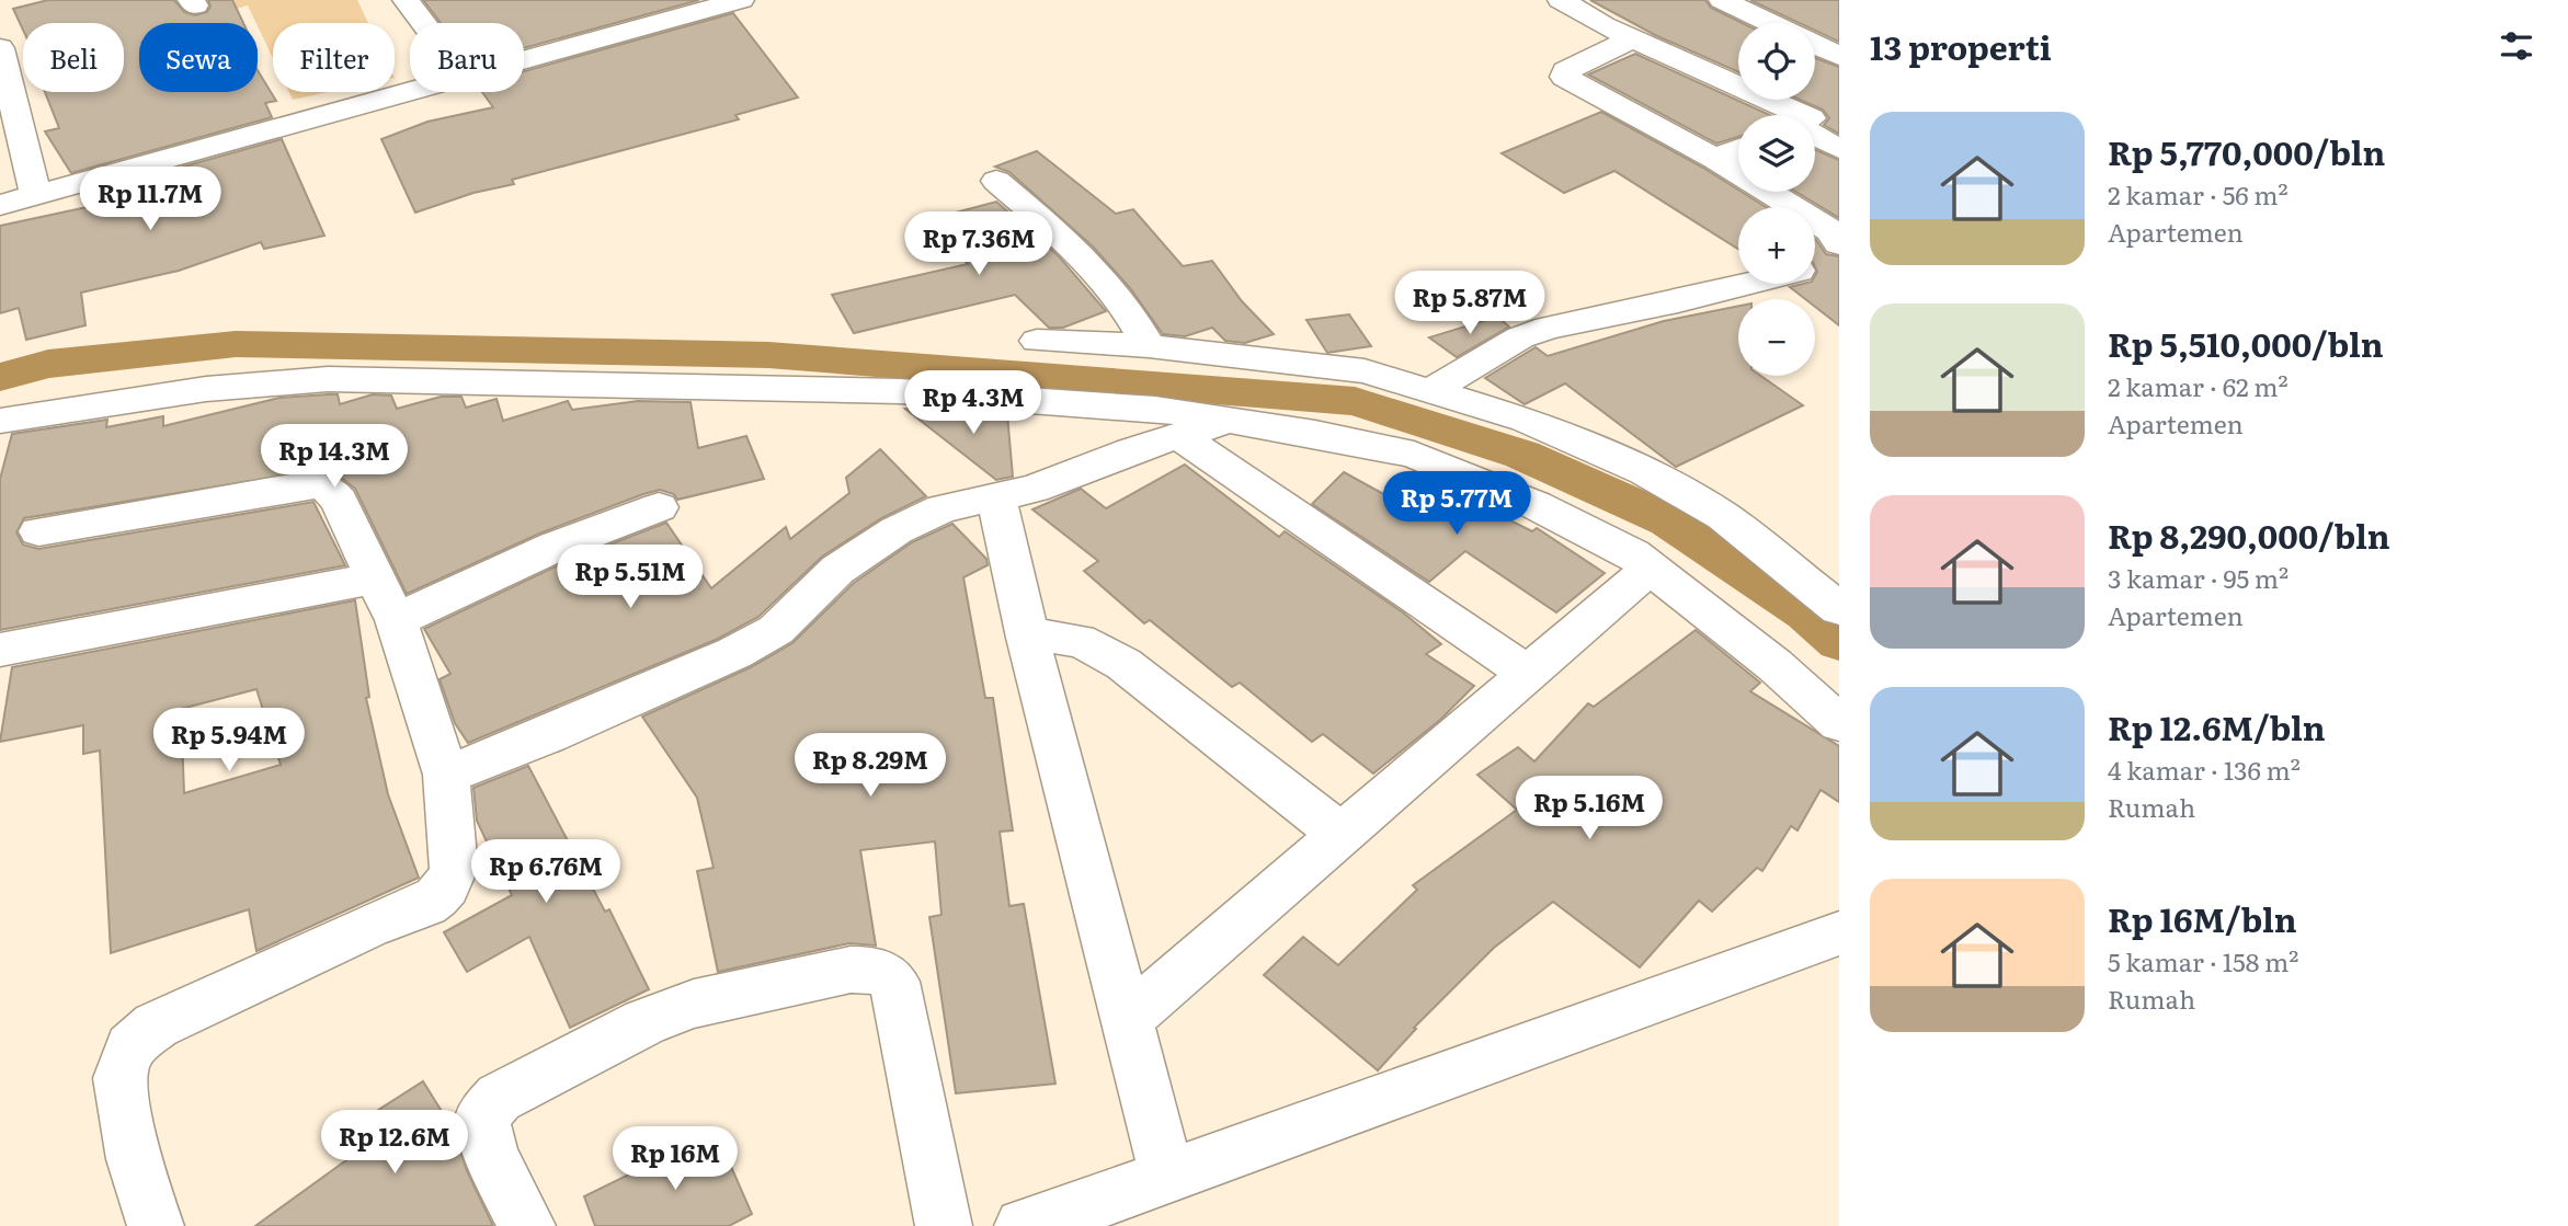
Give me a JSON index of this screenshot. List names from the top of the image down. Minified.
{"page":{"heading":"13 properti","map_buttons":["+","−"],"chip":["Beli","Sewa","Filter","Baru"],"list":[{"name":"Rp 5,770,000/bln","note":"2 kamar · 56 m² · Apartemen"},{"name":"Rp 5,510,000/bln","note":"2 kamar · 62 m² · Apartemen"},{"name":"Rp 8,290,000/bln","note":"3 kamar · 95 m² · Apartemen"},{"name":"Rp 12.6M/bln","note":"4 kamar · 136 m² · Rumah"},{"name":"Rp 16M/bln","note":"5 kamar · 158 m² · Rumah"}],"price":["Rp 11.7M","Rp 7.36M","Rp 5.87M","Rp 4.3M","Rp 14.3M","Rp 5.77M","Rp 5.51M","Rp 5.94M","Rp 8.29M","Rp 5.16M","Rp 6.76M","Rp 12.6M","Rp 16M"]}}
